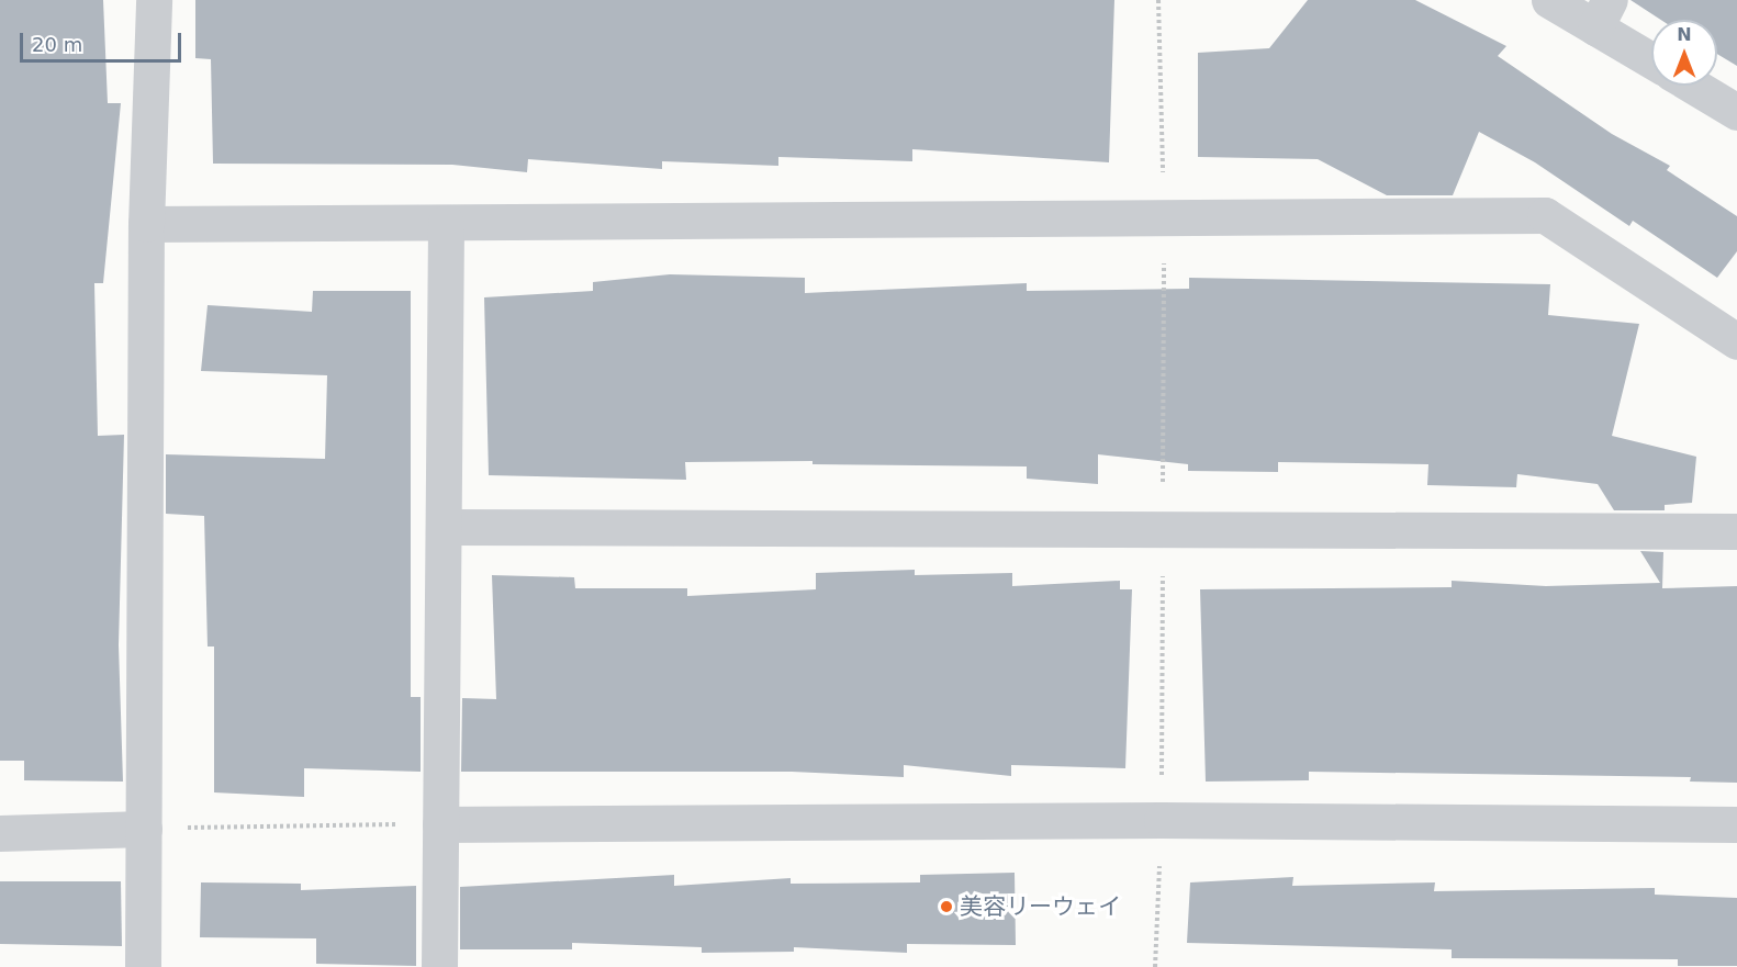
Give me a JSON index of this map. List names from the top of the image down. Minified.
{"places":["美容リーウェイ"],"scale_bar":"20 m","north":"top"}
